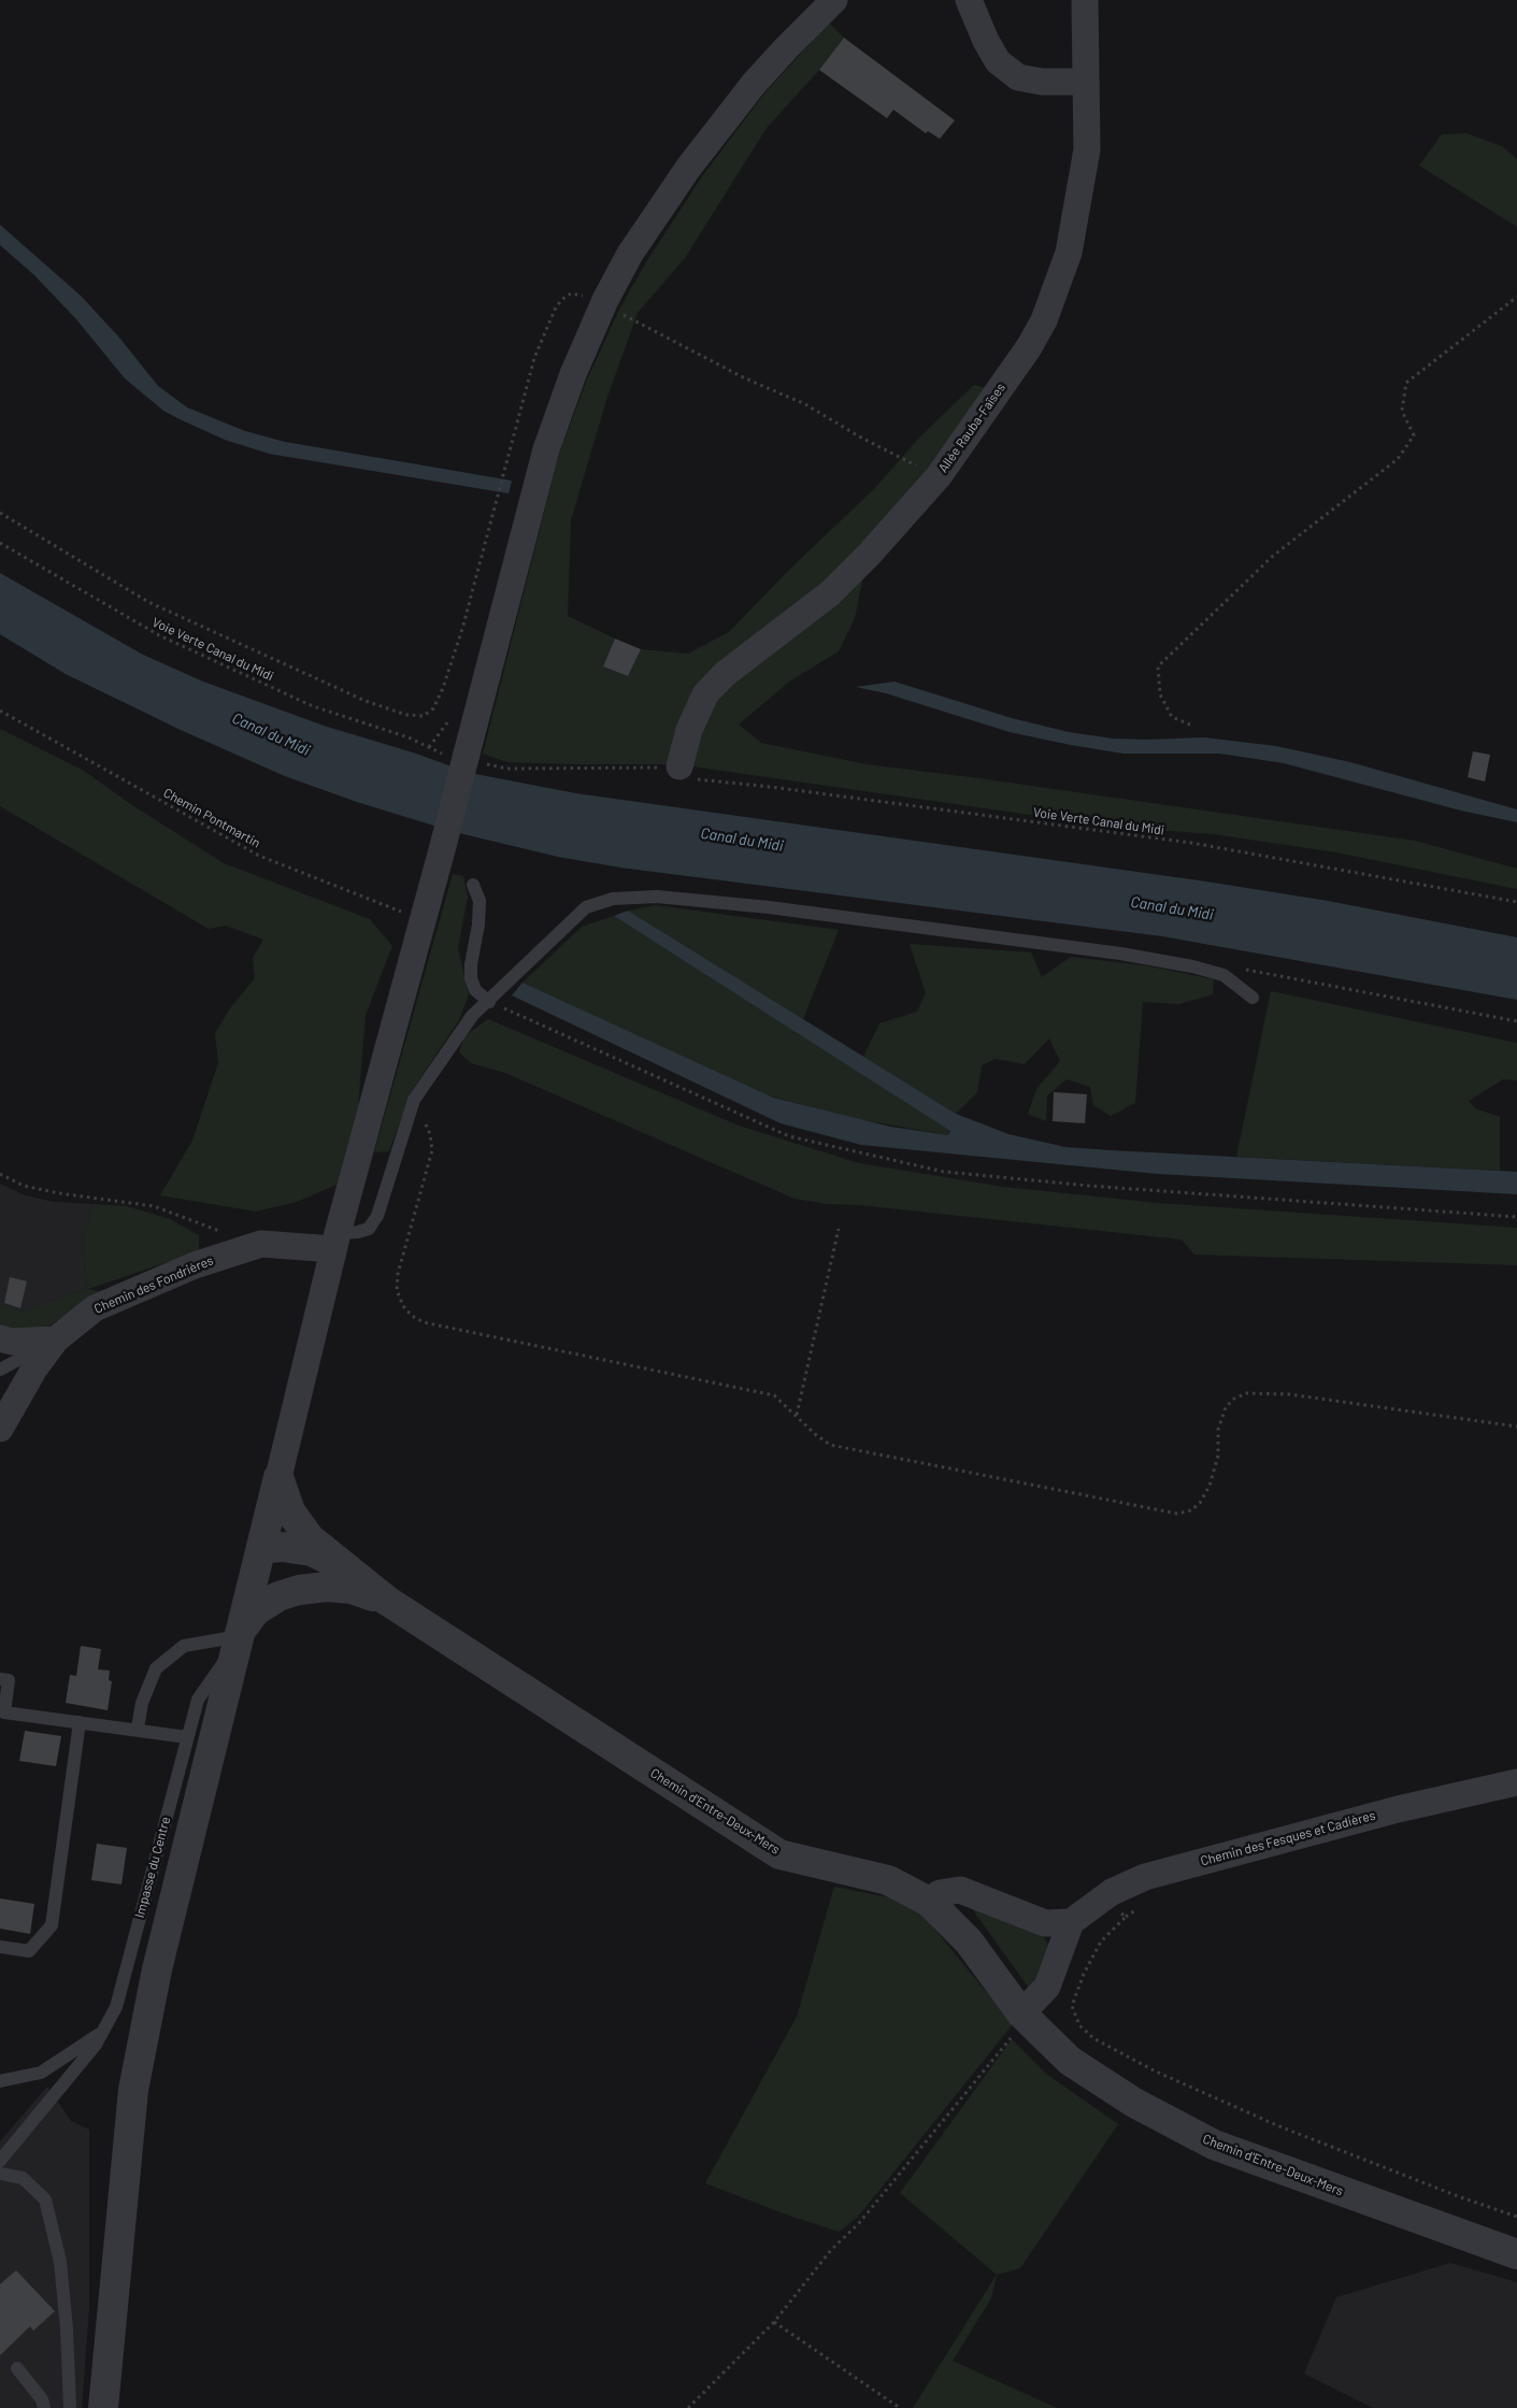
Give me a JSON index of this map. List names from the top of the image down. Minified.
{"streets":{"street":["Allée Rauba-Faïses","Chemin des Fondrières","Chemin d'Entre-Deux-Mers","Chemin des Fesques et Cadières"],"lane":["Impasse du Centre"],"path":["Voie Verte Canal du Midi","Chemin Pontmartin"]},"crossings":[["Allée Rauba-Faïses","Voie Verte Canal du Midi"],["Chemin d'Entre-Deux-Mers","Impasse du Centre"]],"water":["Canal du Midi"]}
